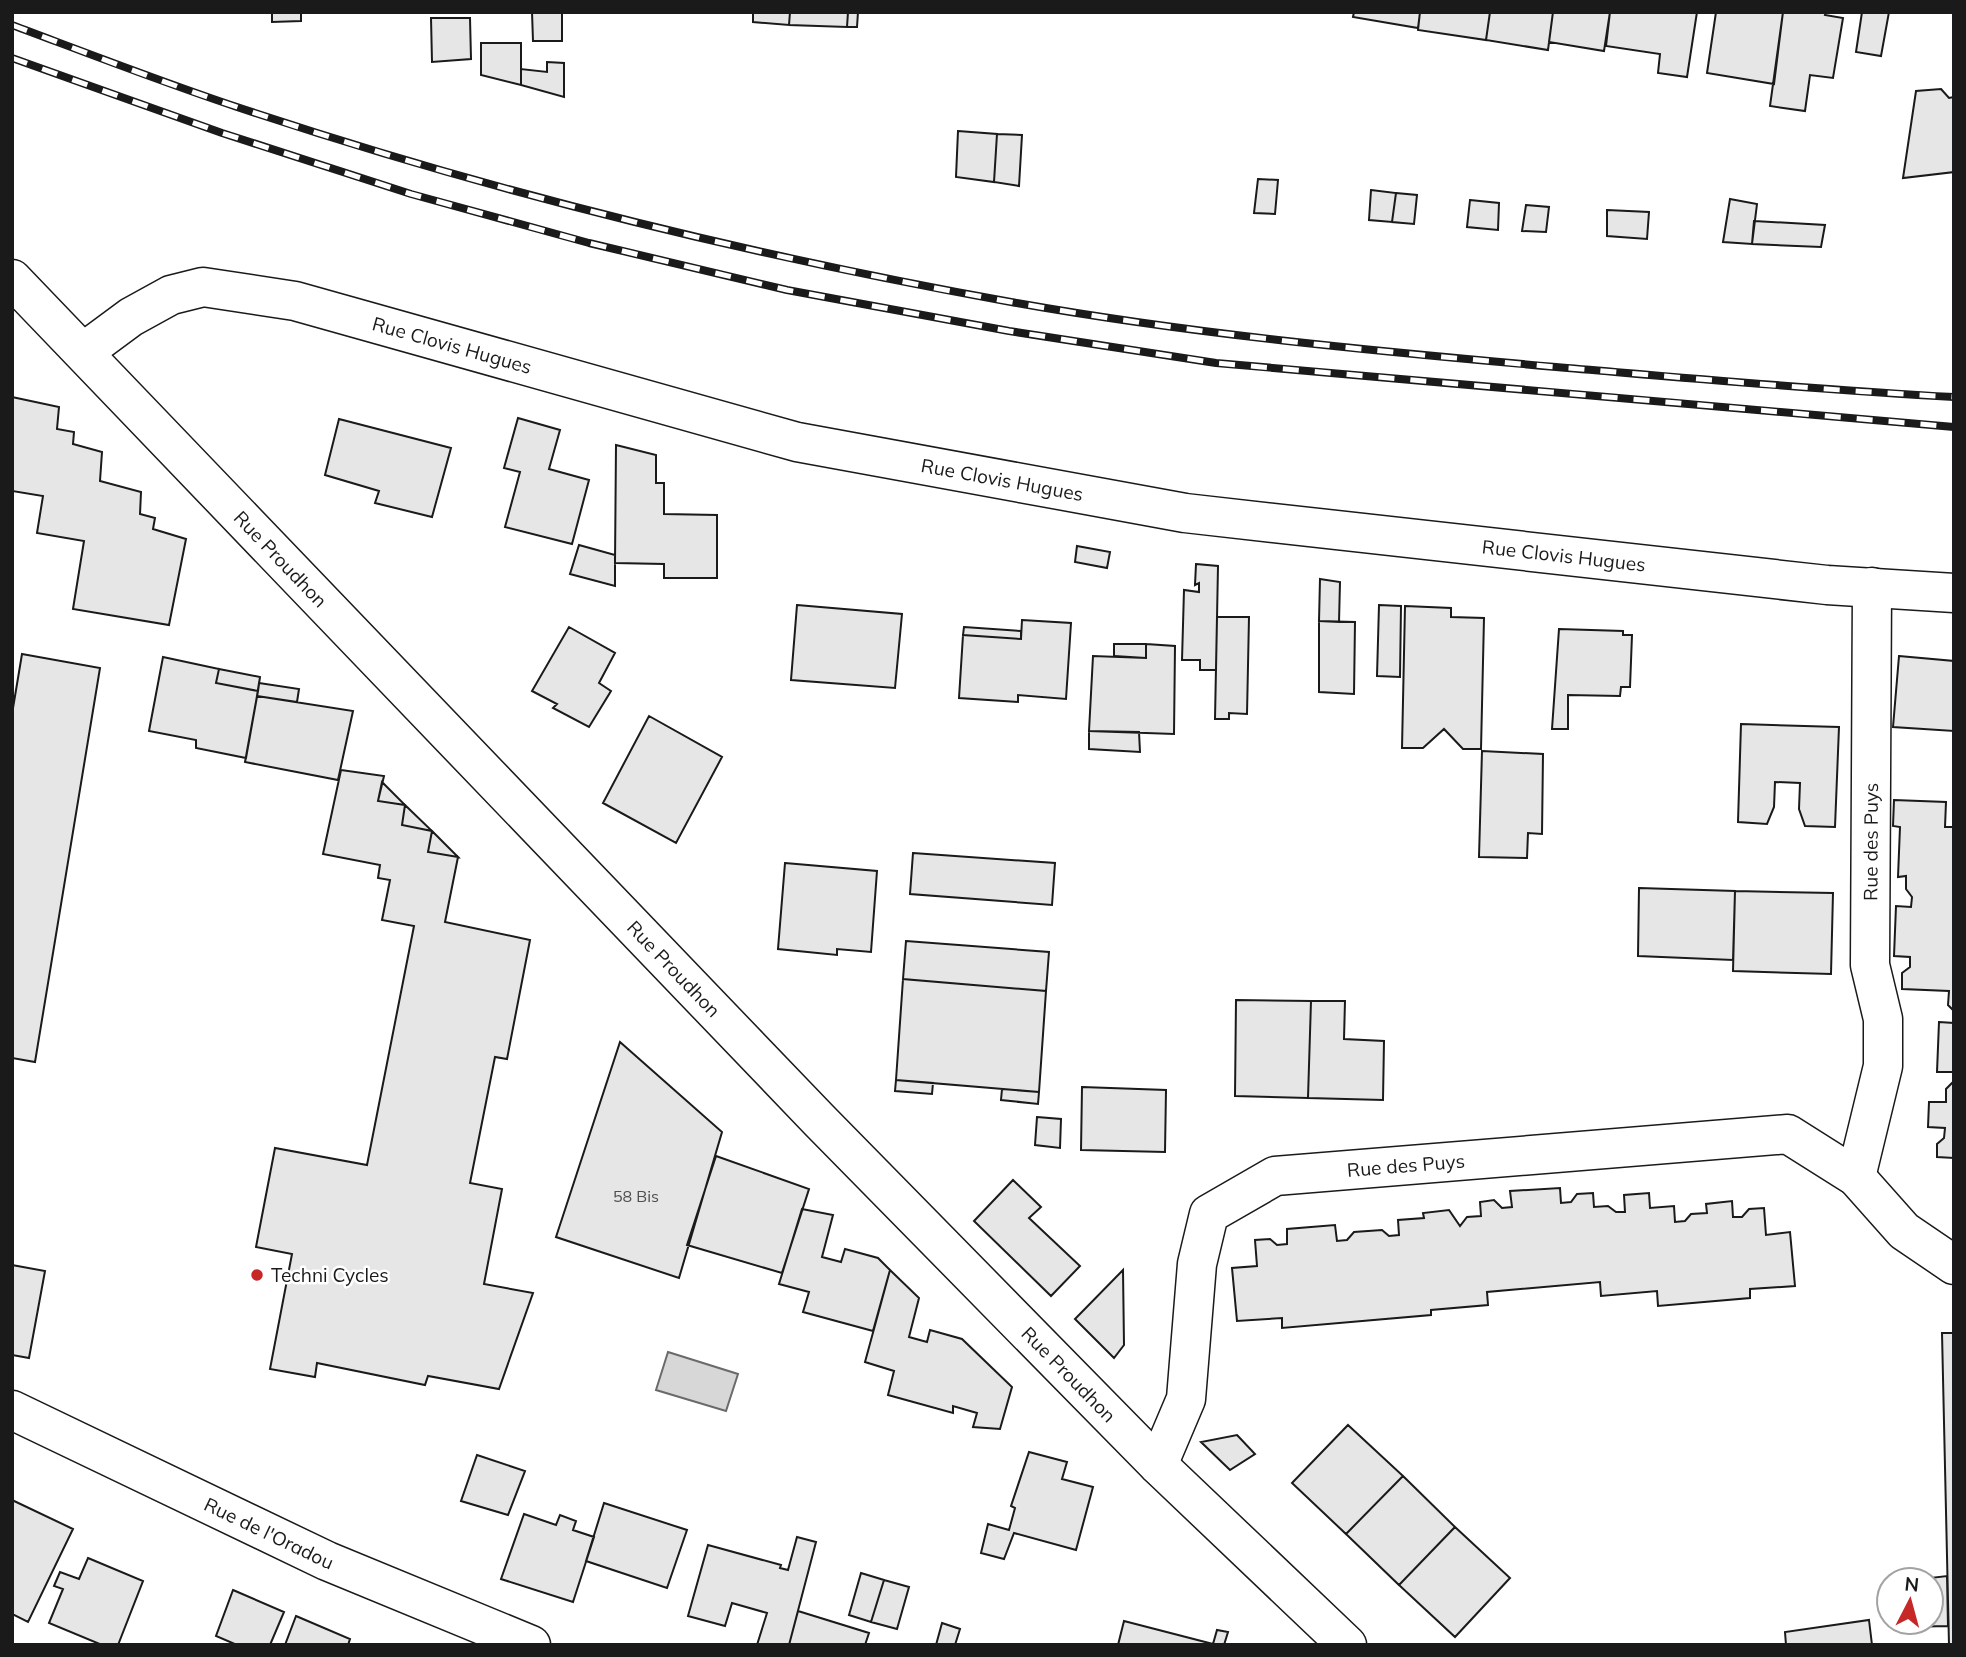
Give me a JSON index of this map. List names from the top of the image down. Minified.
{"streets":{"street":["Rue Clovis Hugues","Rue Proudhon","Rue des Puys","Rue de l'Oradou"]},"crossings":[["Rue Clovis Hugues","Rue Proudhon"],["Rue Clovis Hugues","Rue des Puys"],["Rue Proudhon","Rue des Puys"]],"places":["Techni Cycles"],"house_numbers":["58 Bis"],"north":"top"}
